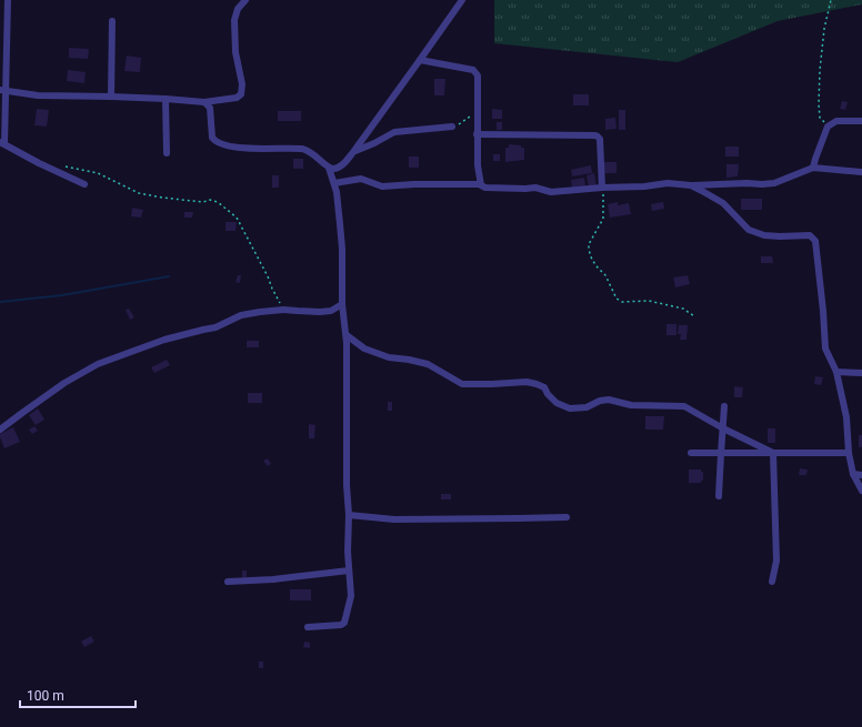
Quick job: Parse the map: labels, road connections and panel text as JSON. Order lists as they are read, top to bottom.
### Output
{
  "scale_bar": "100 m"
}
